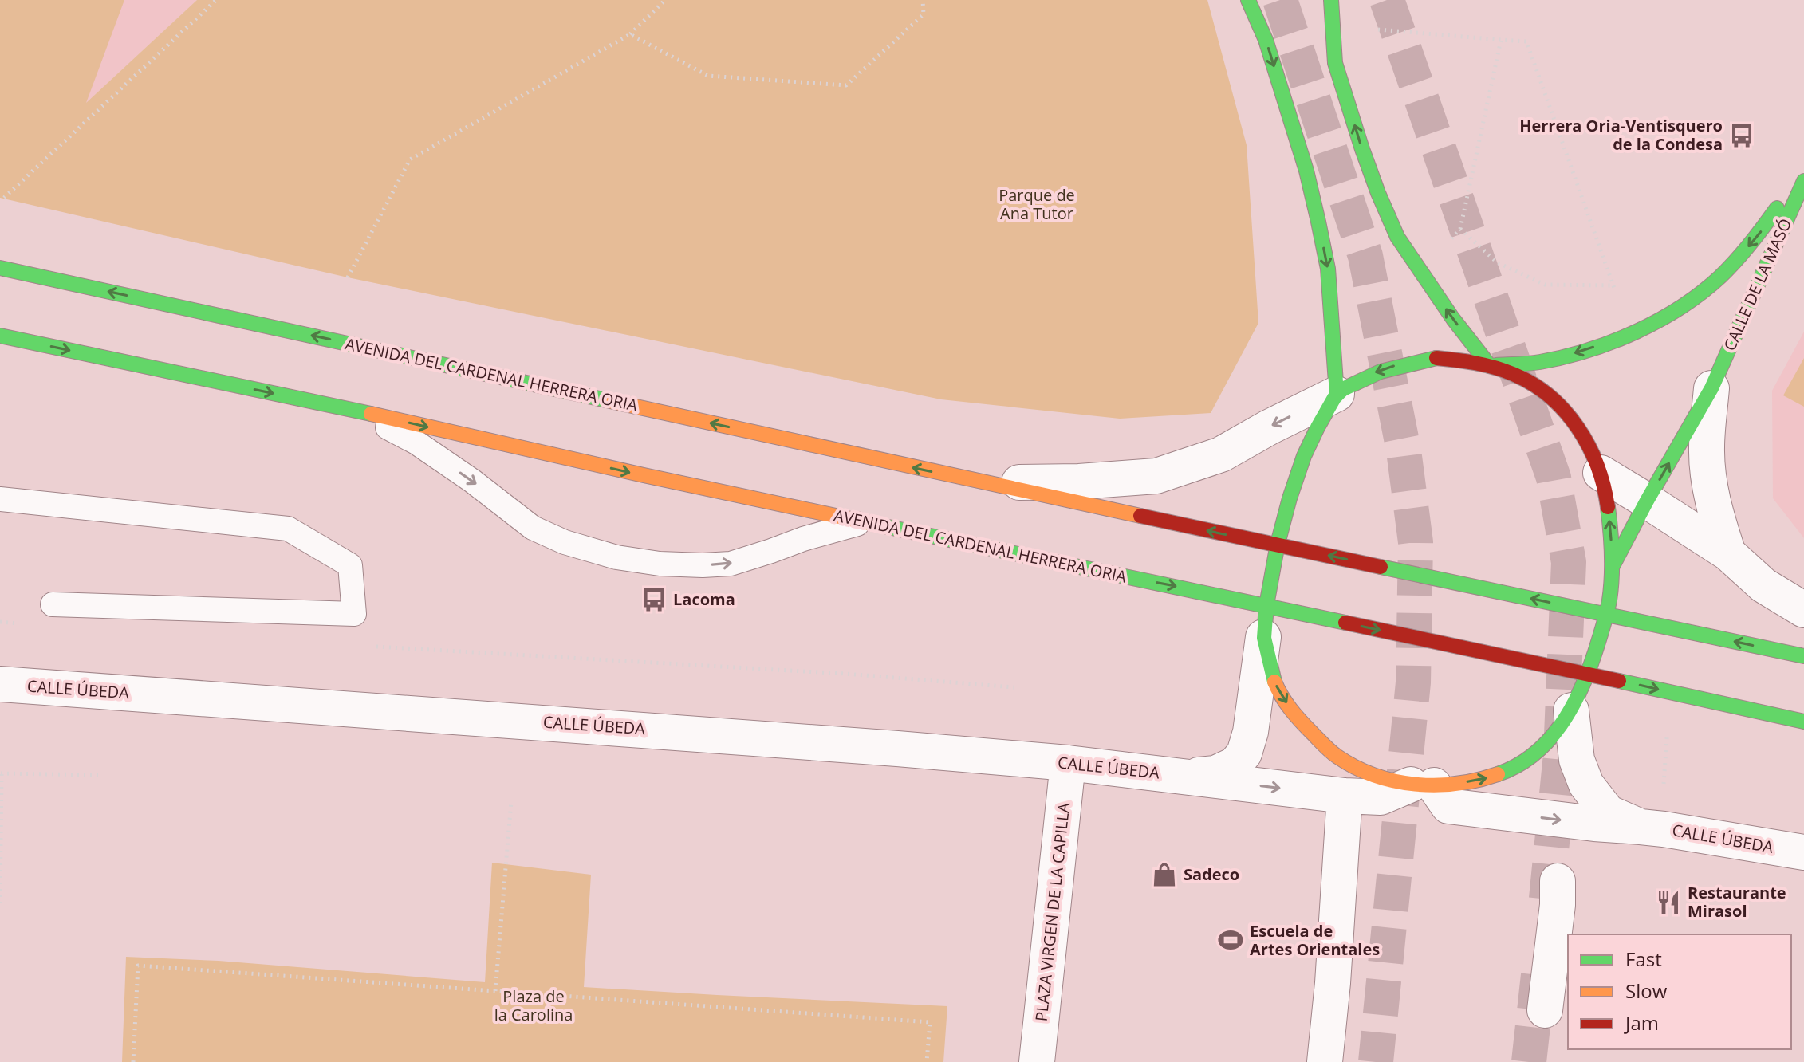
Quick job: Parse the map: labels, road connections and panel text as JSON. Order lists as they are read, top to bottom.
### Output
{
  "streets": {
    "main road": ["CALLE DE LA MASÓ", "AVENIDA DEL CARDENAL HERRERA ORIA"],
    "street": ["CALLE ÚBEDA", "PLAZA VIRGEN DE LA CAPILLA"]
  },
  "crossings": [
    ["CALLE DE LA MASÓ", "AVENIDA DEL CARDENAL HERRERA ORIA"],
    ["AVENIDA DEL CARDENAL HERRERA ORIA", "CALLE ÚBEDA"],
    ["CALLE ÚBEDA", "PLAZA VIRGEN DE LA CAPILLA"]
  ],
  "parks": ["Parque de Ana Tutor", "Plaza de la Carolina"],
  "places": {
    "bus stop": ["Herrera Oria-Ventisquero de la Condesa", "Lacoma"],
    "shop": ["Sadeco"],
    "restaurant": ["Restaurante Mirasol"],
    "sports": ["Escuela de Artes Orientales"]
  },
  "legend": ["Fast", "Slow", "Jam"]
}
